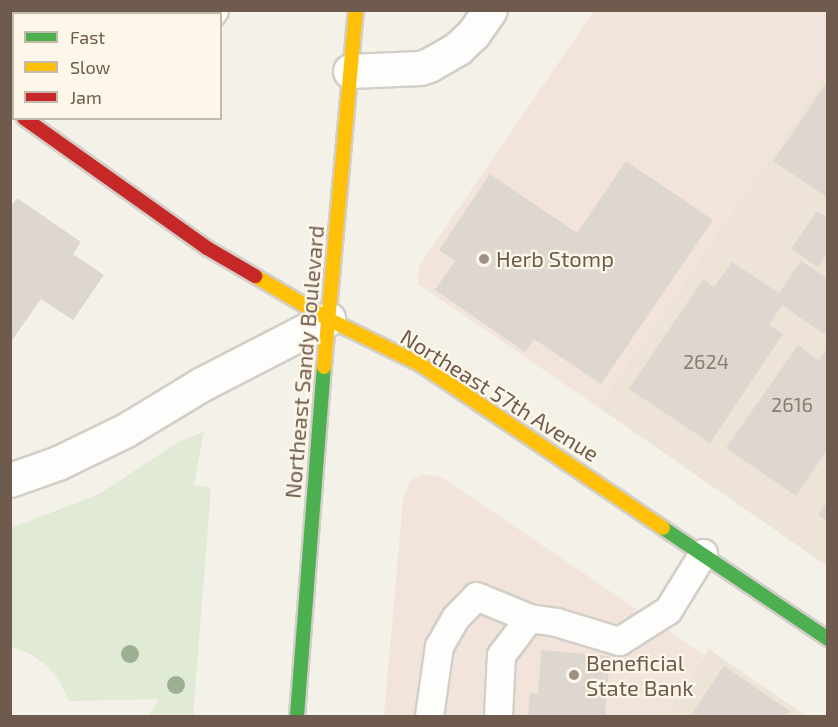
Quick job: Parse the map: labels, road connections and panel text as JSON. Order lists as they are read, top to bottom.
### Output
{
  "streets": {
    "main road": ["Northeast Sandy Boulevard", "Northeast 57th Avenue"]
  },
  "crossings": [
    ["Northeast Sandy Boulevard", "Northeast 57th Avenue"]
  ],
  "places": ["Herb Stomp", "Beneficial State Bank"],
  "house_numbers": ["2624", "2616"],
  "legend": ["Fast", "Slow", "Jam"]
}
